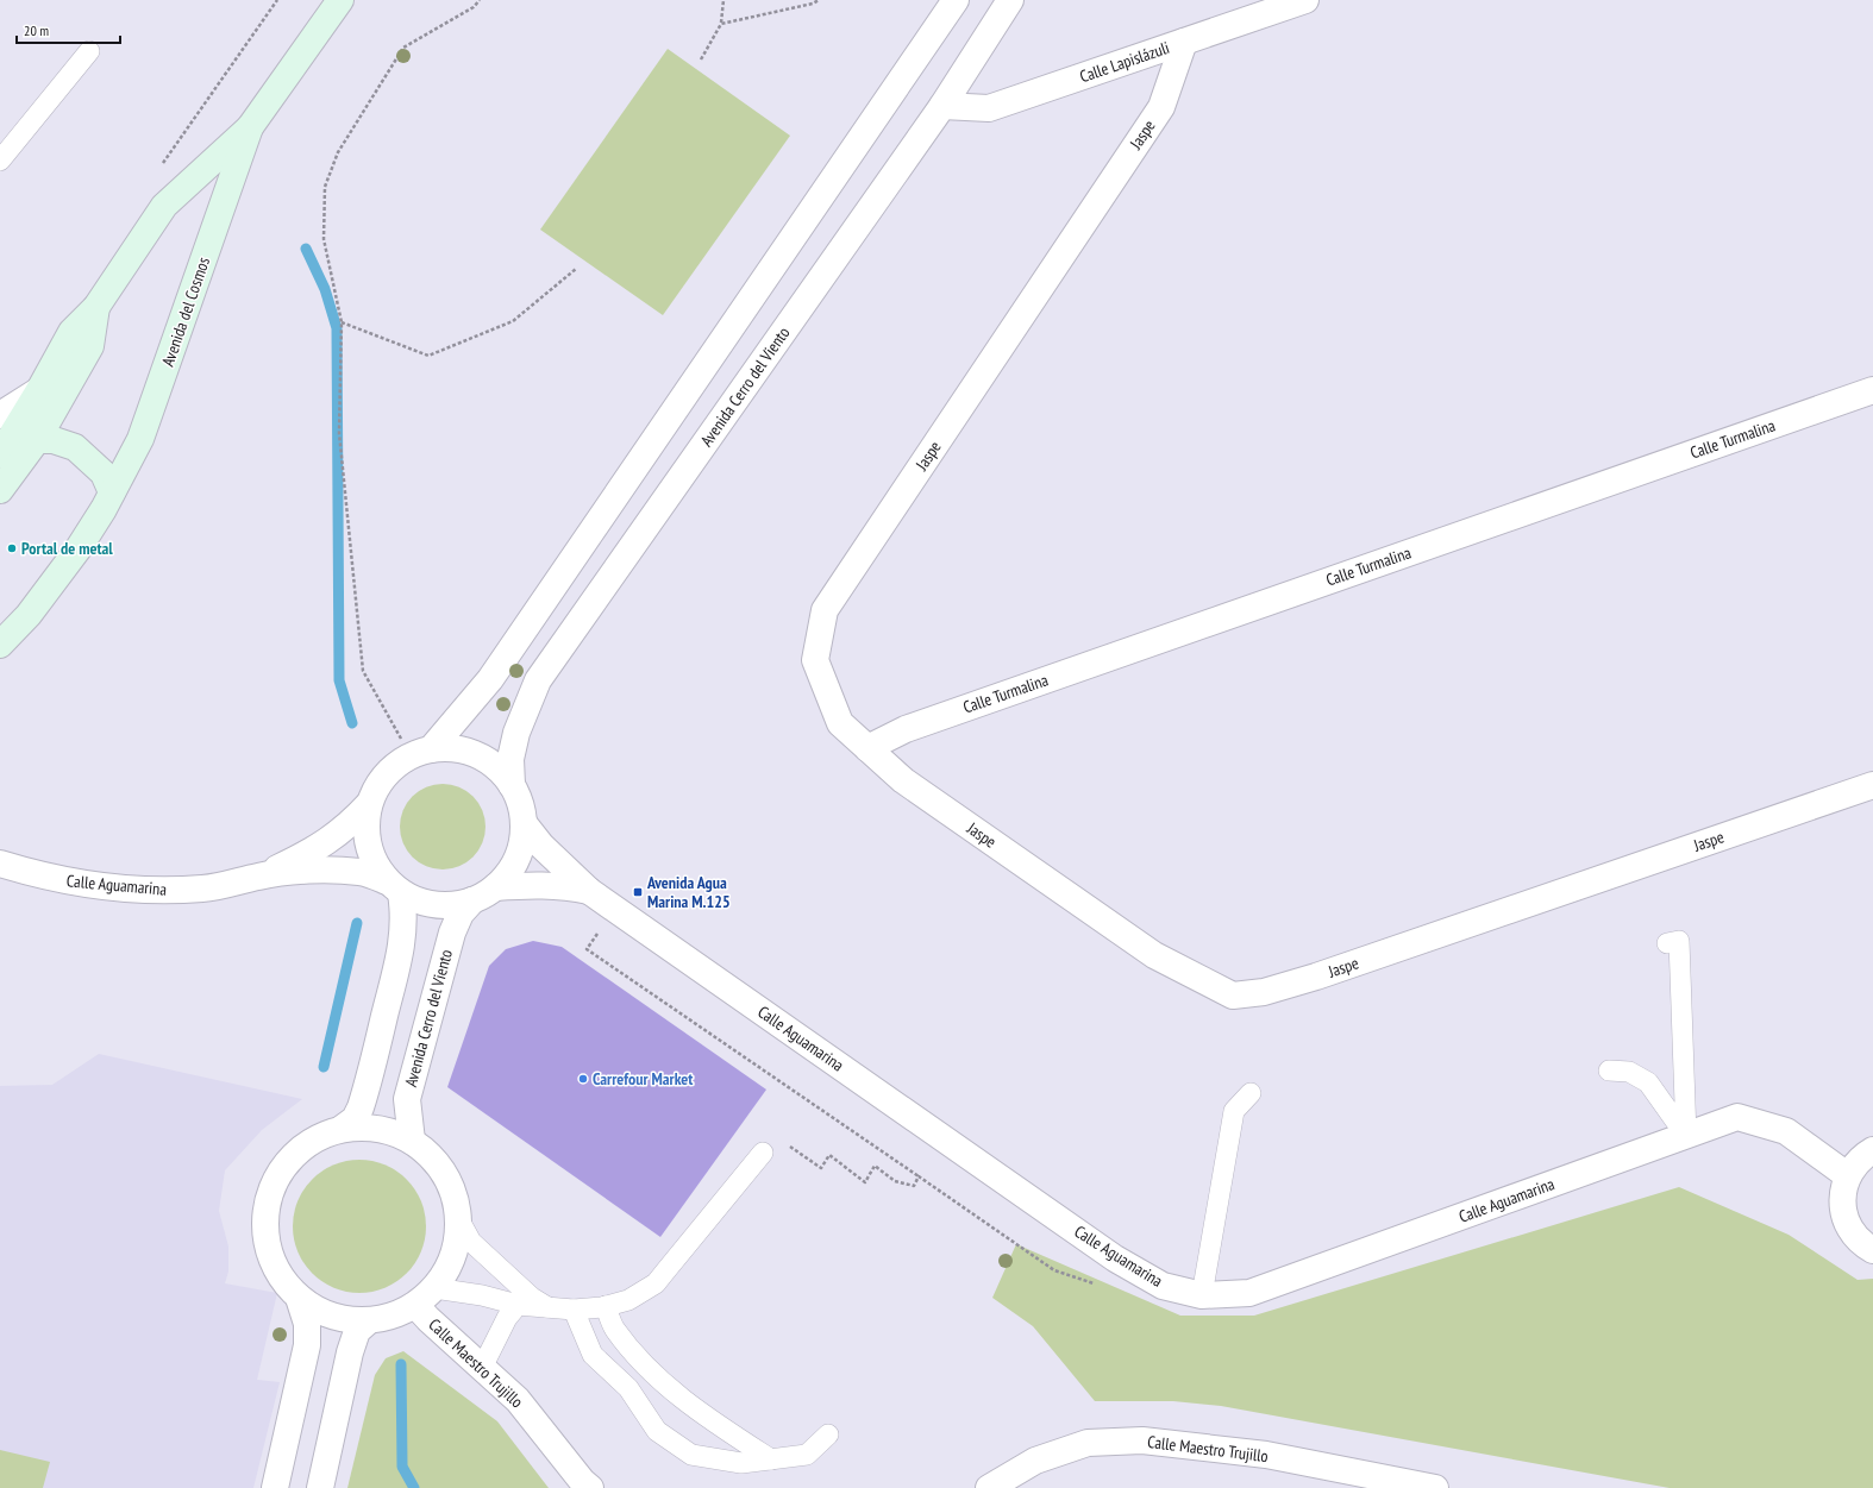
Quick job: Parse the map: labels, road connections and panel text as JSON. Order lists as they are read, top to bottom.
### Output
{
  "streets": {
    "street": [
      "Calle Lapislázuli",
      "Jaspe",
      "Avenida del Cosmos",
      "Avenida Cerro del Viento",
      "Calle Turmalina",
      "Calle Aguamarina",
      "Calle Maestro Trujillo"
    ]
  },
  "crossings": [
    ["Calle Lapislázuli", "Jaspe"],
    ["Calle Lapislázuli", "Avenida Cerro del Viento"],
    ["Jaspe", "Calle Turmalina"],
    ["Avenida Cerro del Viento", "Calle Aguamarina"]
  ],
  "places": {
    "other": ["Portal de metal", "Carrefour Market"],
    "transit": ["Avenida Agua Marina M.125"]
  },
  "scale_bar": "20 m"
}
